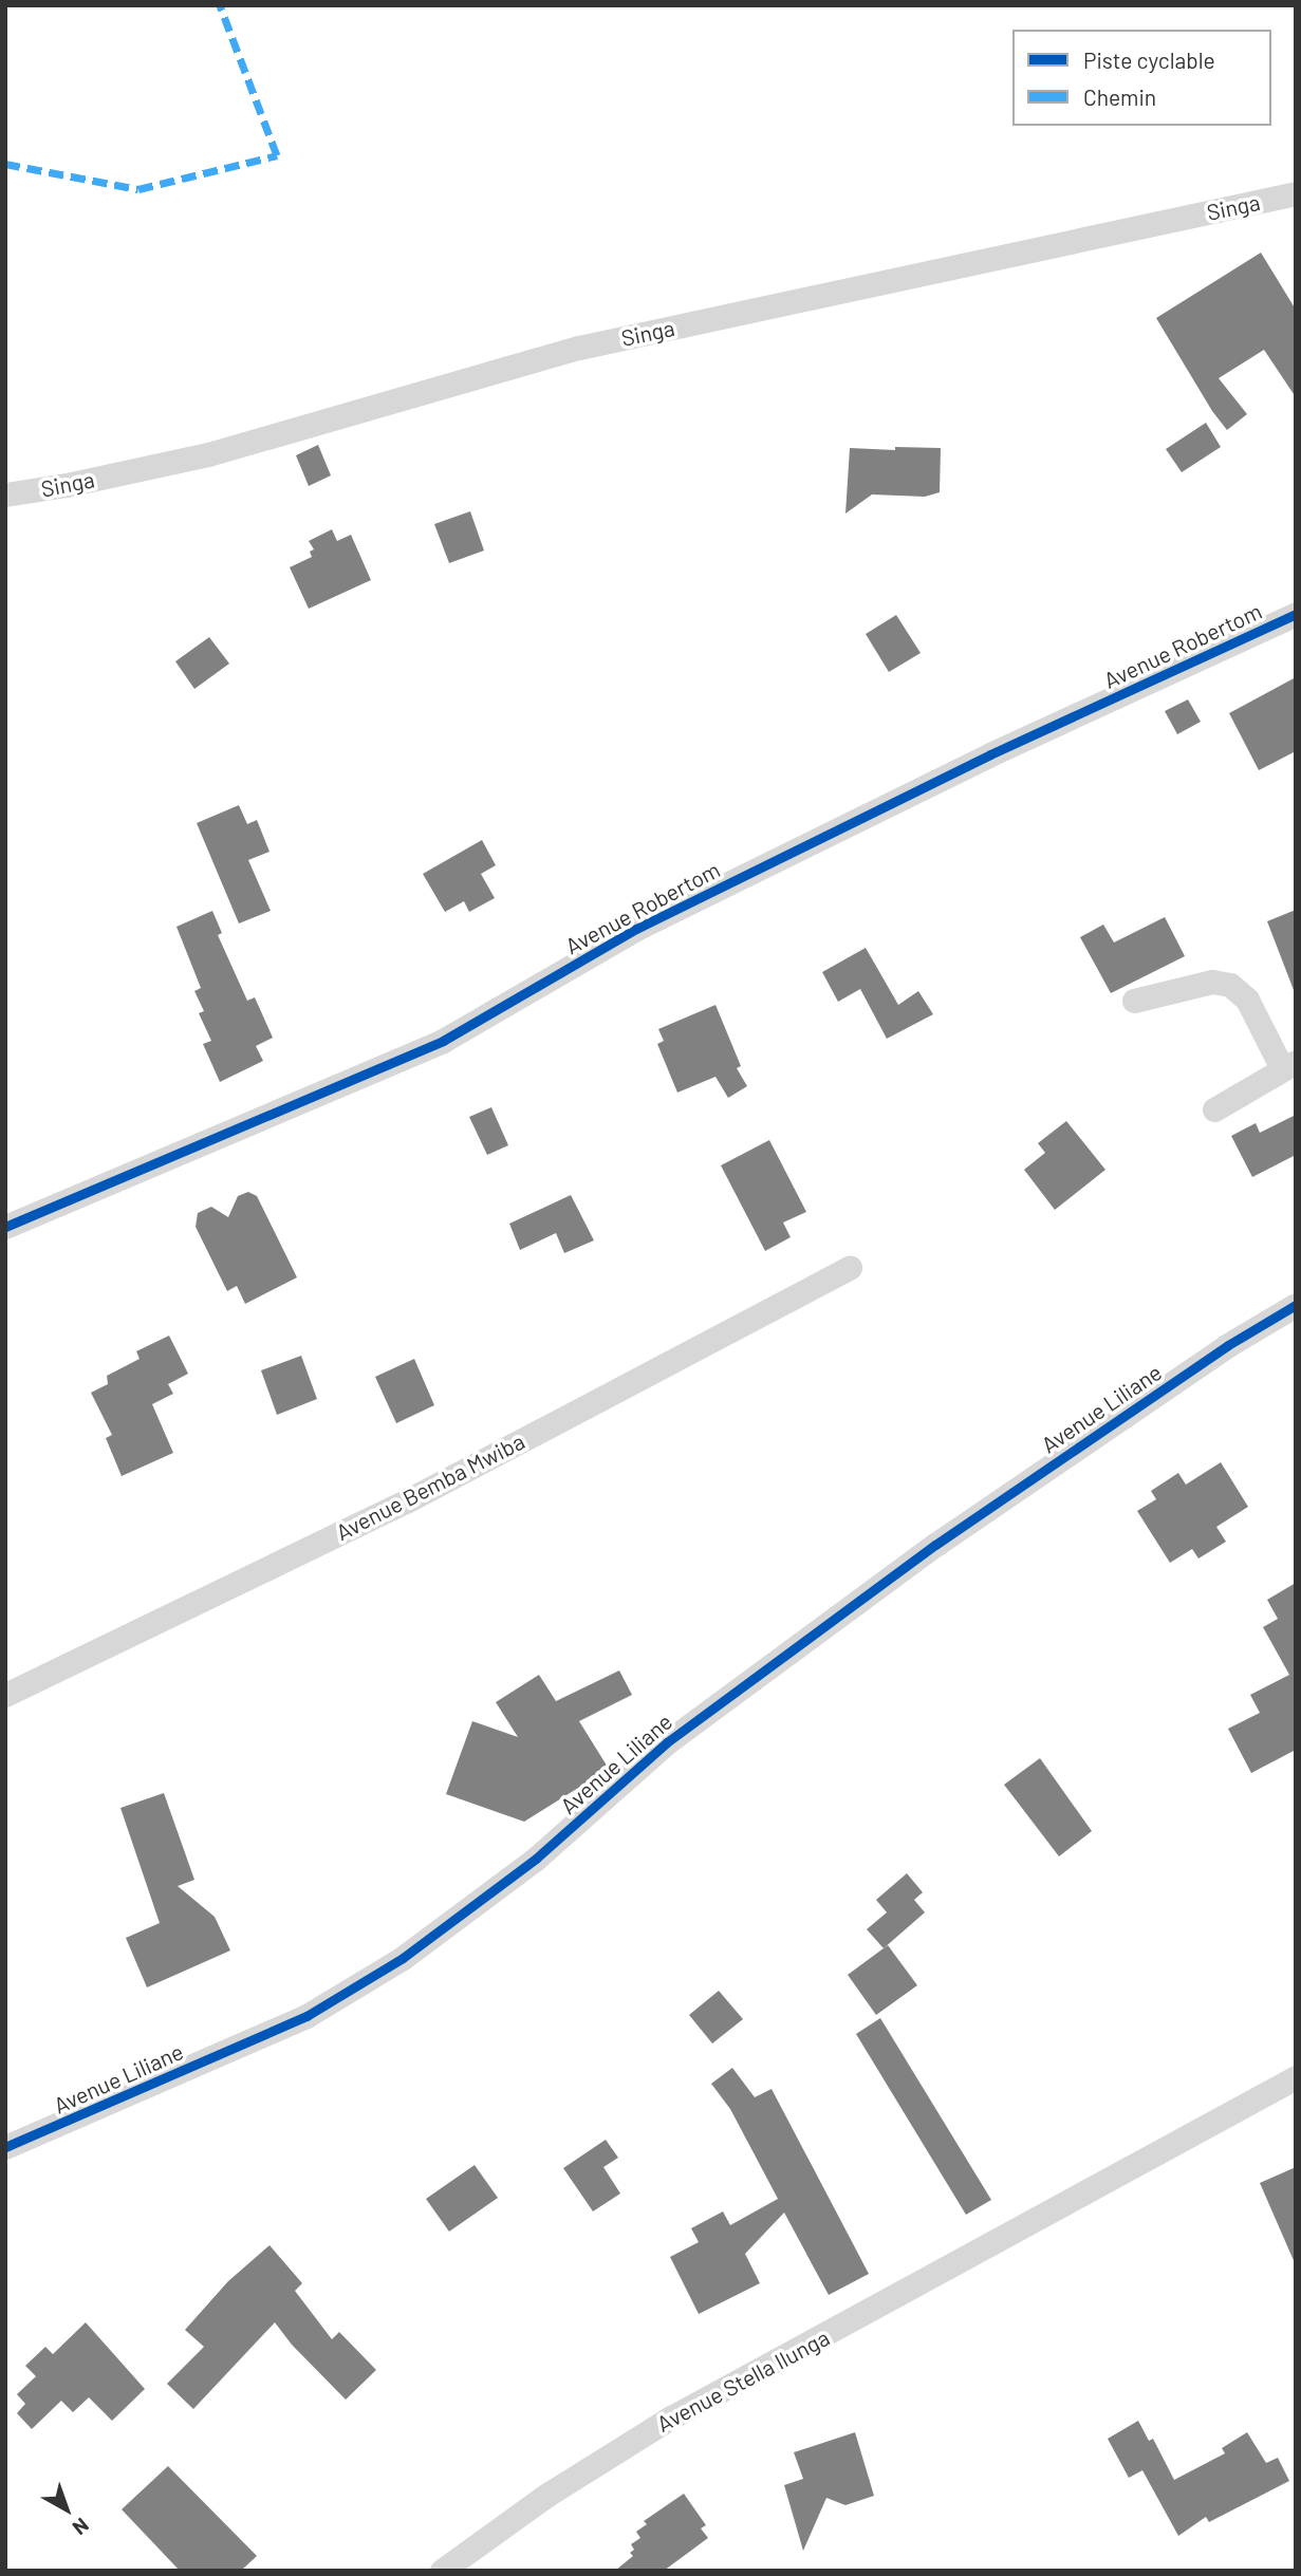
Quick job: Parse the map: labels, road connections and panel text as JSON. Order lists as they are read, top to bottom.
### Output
{
  "streets": {
    "street": [
      "Singa",
      "Avenue Robertom",
      "Avenue Liliane",
      "Avenue Bemba Mwiba",
      "Avenue Stella Ilunga"
    ]
  },
  "legend": ["Piste cyclable", "Chemin"],
  "north": "bottom right"
}
